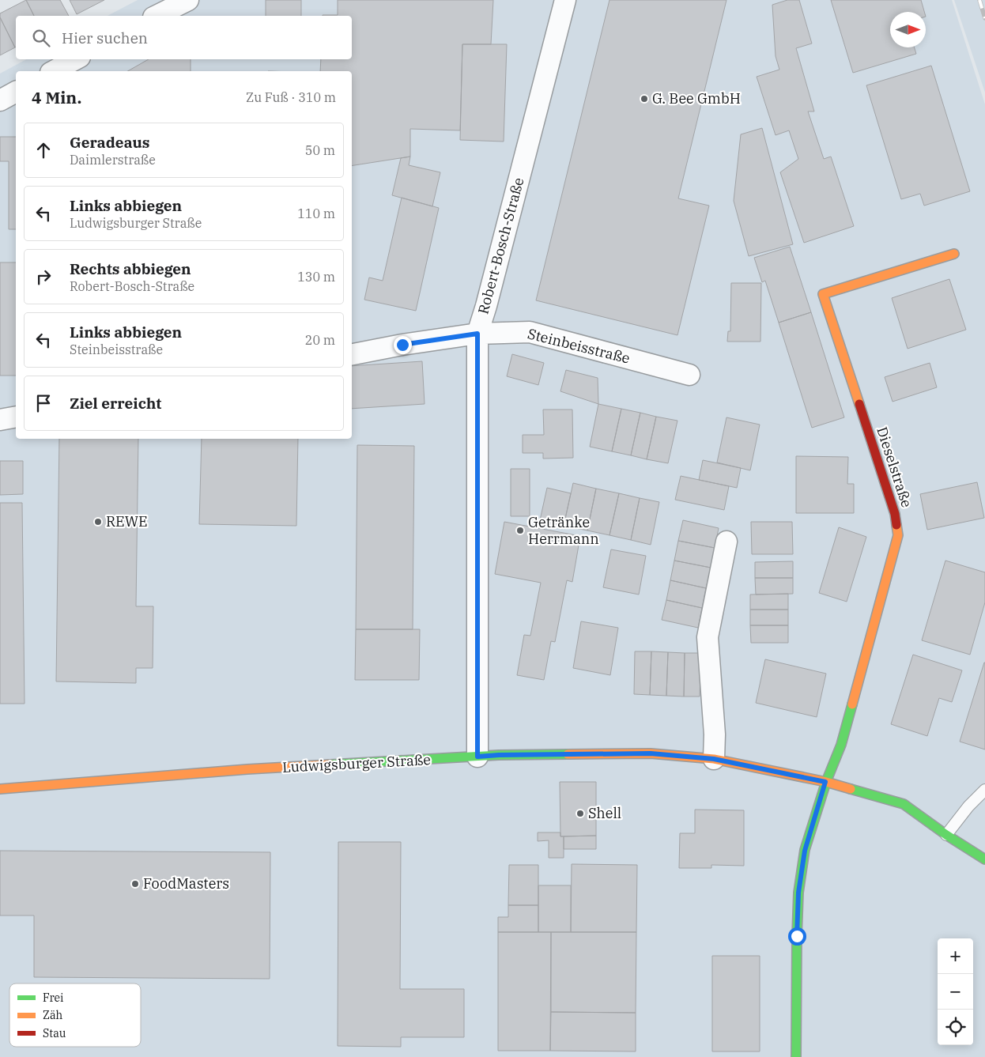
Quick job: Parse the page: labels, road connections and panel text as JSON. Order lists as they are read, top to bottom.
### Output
{
  "streets": {
    "main road": ["Dieselstraße", "Ludwigsburger Straße"],
    "street": ["Robert-Bosch-Straße", "Steinbeisstraße"]
  },
  "crossings": [
    ["Robert-Bosch-Straße", "Steinbeisstraße"],
    ["Robert-Bosch-Straße", "Ludwigsburger Straße"],
    ["Dieselstraße", "Ludwigsburger Straße"]
  ],
  "places": [
    "G. Bee GmbH",
    "REWE",
    "Getränke Herrmann",
    "Shell",
    "FoodMasters"
  ],
  "legend": ["Frei", "Zäh", "Stau"],
  "north": "right",
  "page": {
    "search": "Hier suchen",
    "heading": ["4 Min.", "Zu Fuß · 310 m"],
    "list": [
      ["Geradeaus", "Daimlerstraße", "50 m"],
      ["Links abbiegen", "Ludwigsburger Straße", "110 m"],
      ["Rechts abbiegen", "Robert-Bosch-Straße", "130 m"],
      ["Links abbiegen", "Steinbeisstraße", "20 m"],
      "Ziel erreicht"
    ],
    "map_buttons": ["+", "−"]
  }
}
